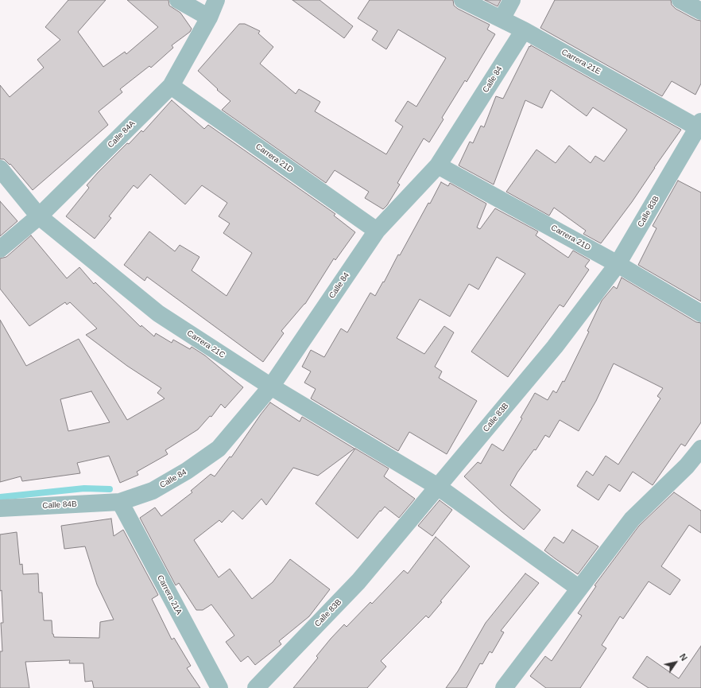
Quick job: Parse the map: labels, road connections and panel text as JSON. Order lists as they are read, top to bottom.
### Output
{
  "streets": {
    "street": [
      "Carrera 21E",
      "Calle 84",
      "Calle 84A",
      "Carrera 21D",
      "Calle 83B",
      "Carrera 21C",
      "Calle 84B",
      "Carrera 21A"
    ]
  },
  "crossings": [
    ["Carrera 21E", "Calle 84"],
    ["Carrera 21E", "Calle 83B"],
    ["Calle 84", "Carrera 21D"],
    ["Calle 84", "Carrera 21C"],
    ["Calle 84", "Calle 84B"],
    ["Calle 84", "Carrera 21A"],
    ["Calle 84A", "Carrera 21D"],
    ["Calle 84A", "Carrera 21C"],
    ["Carrera 21D", "Calle 83B"],
    ["Calle 83B", "Carrera 21C"],
    ["Calle 84B", "Carrera 21A"]
  ],
  "north": "top right"
}
